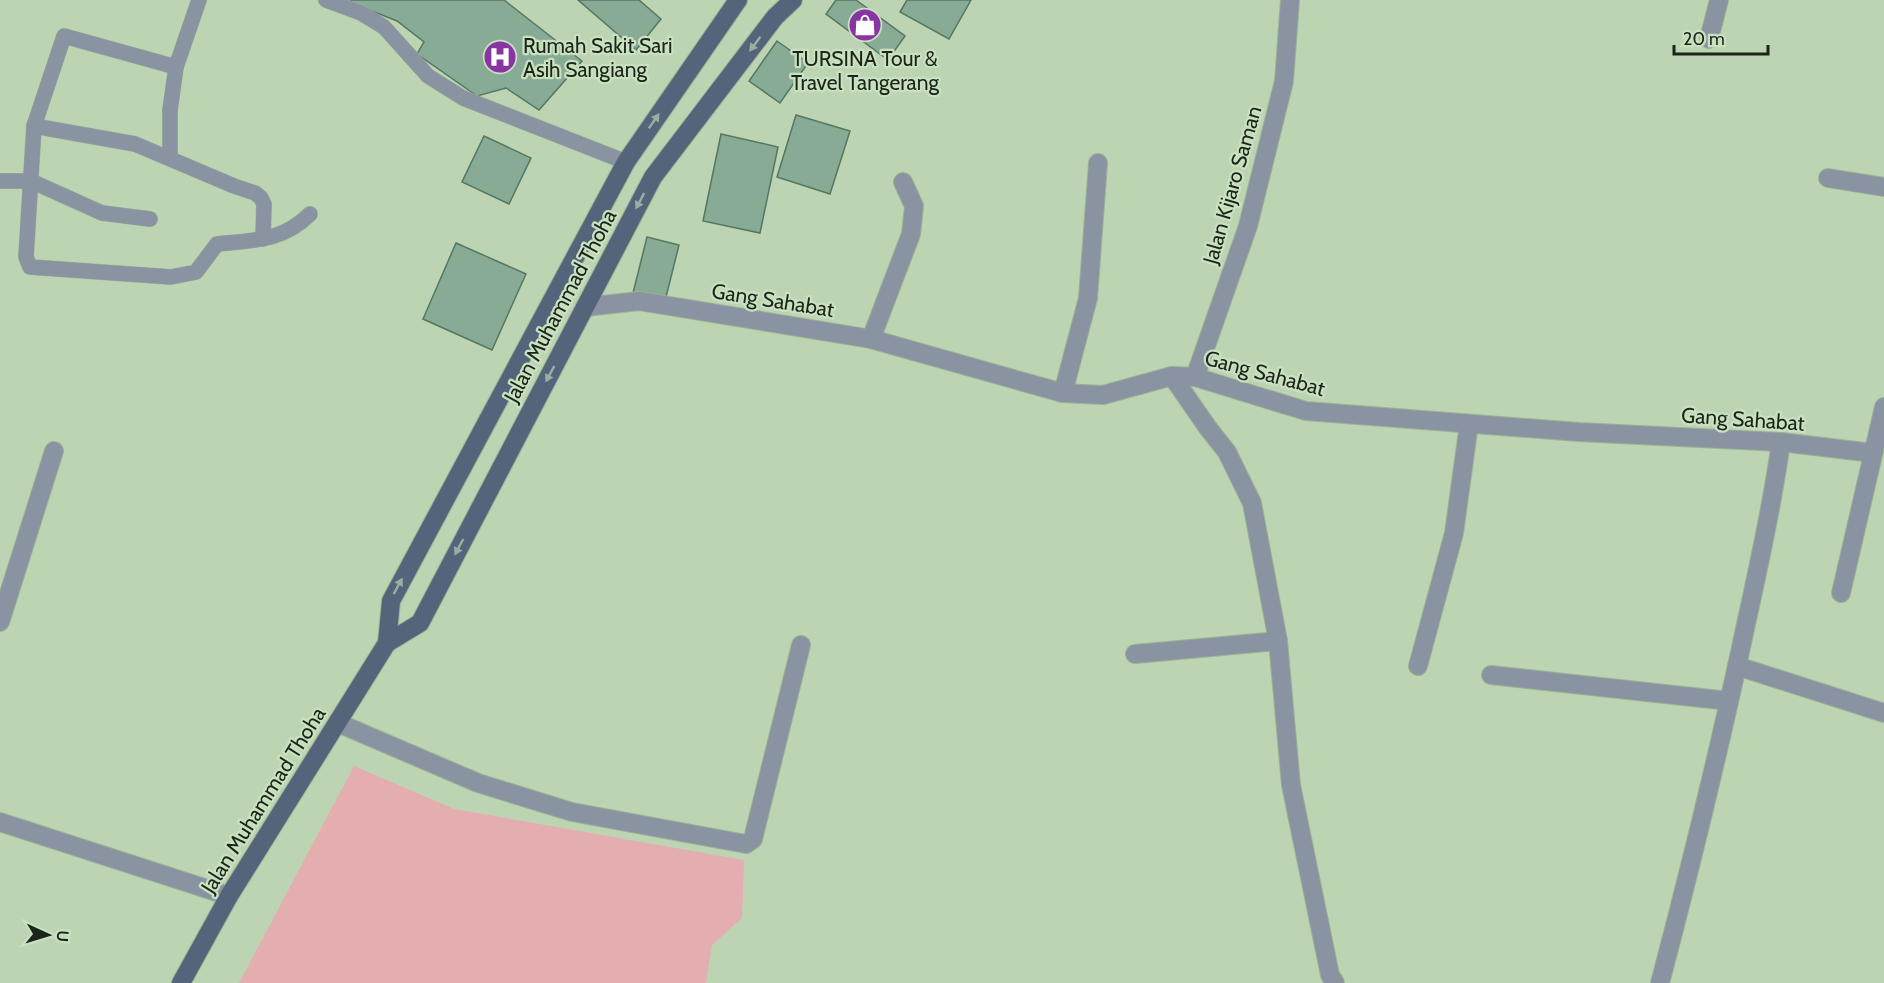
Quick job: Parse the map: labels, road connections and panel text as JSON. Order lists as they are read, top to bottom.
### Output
{
  "streets": {
    "main road": ["Jalan Muhammad Thoha"],
    "street": ["Jalan Kijaro Saman", "Gang Sahabat"]
  },
  "crossings": [
    ["Jalan Kijaro Saman", "Gang Sahabat"],
    ["Gang Sahabat", "Jalan Muhammad Thoha"]
  ],
  "places": {
    "shop": ["TURSINA Tour & Travel Tangerang"],
    "hospital": ["Rumah Sakit Sari Asih Sangiang"]
  },
  "scale_bar": "20 m",
  "north": "right"
}
